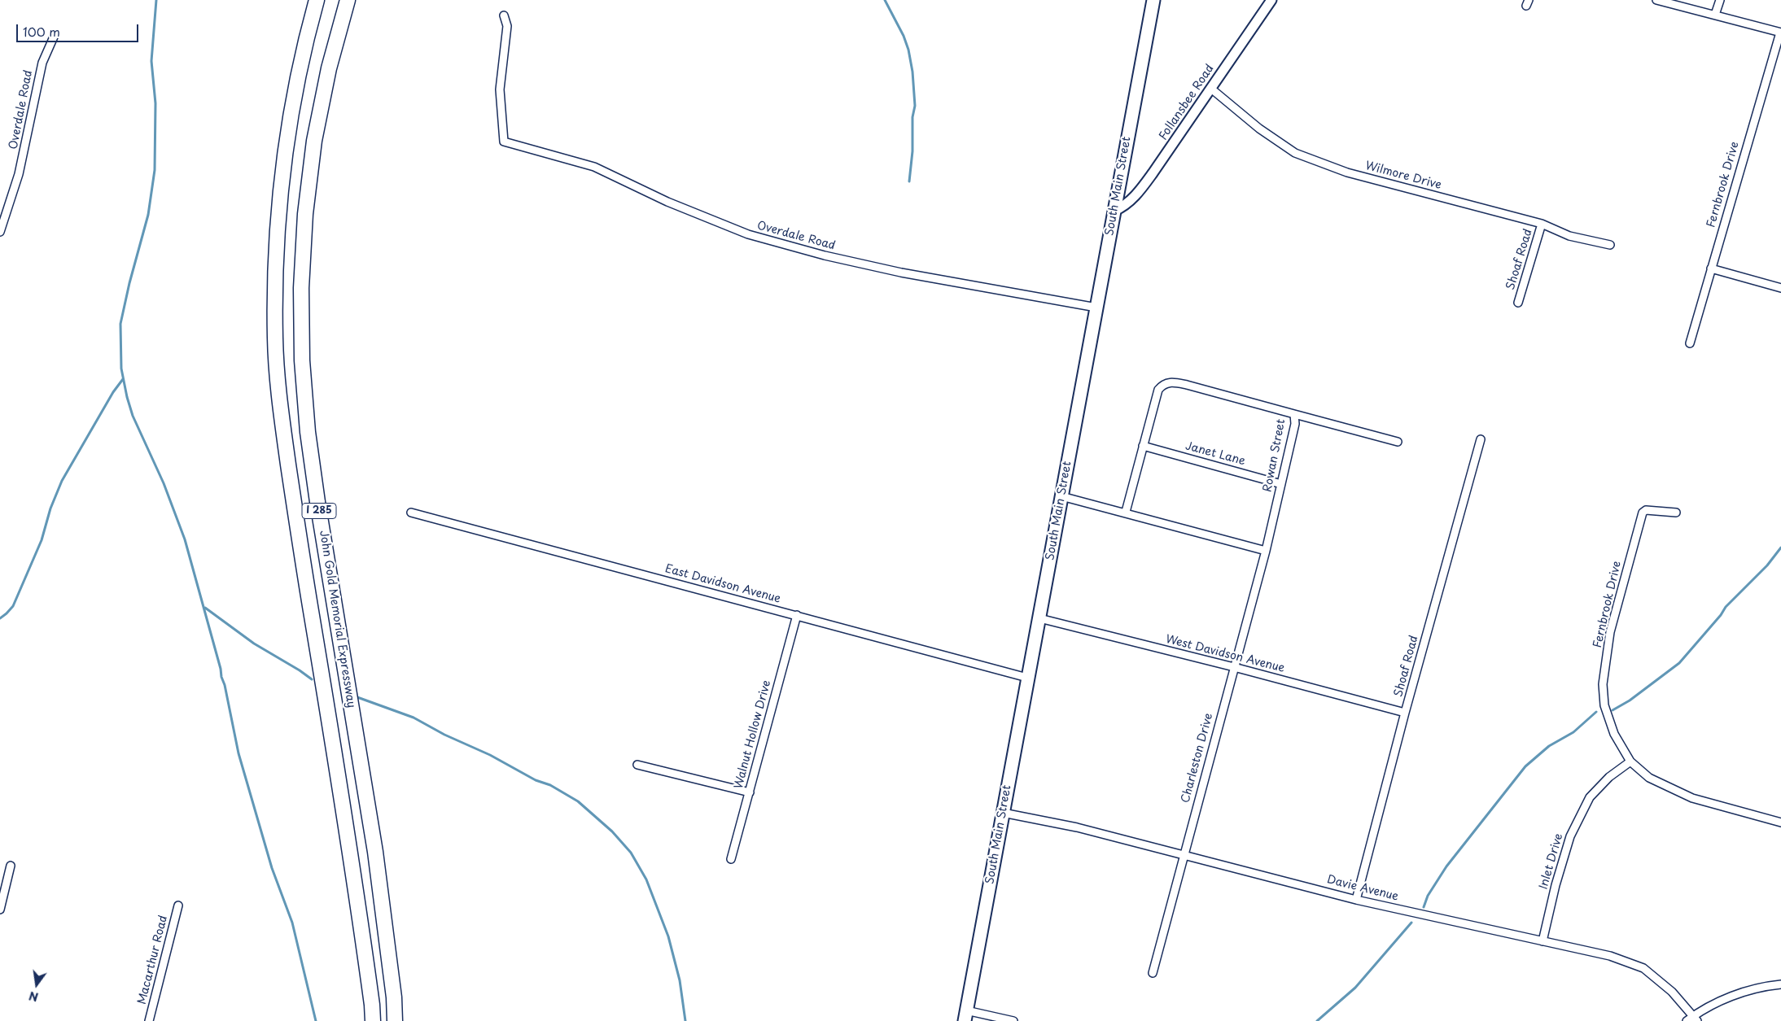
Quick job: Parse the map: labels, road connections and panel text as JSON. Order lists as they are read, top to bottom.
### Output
{
  "streets": {
    "highway": ["I 285", "John Gold Memorial Expressway"],
    "main road": ["South Main Street"],
    "street": [
      "Follansbee Road",
      "Overdale Road",
      "Wilmore Drive",
      "Fernbrook Drive",
      "Shoaf Road",
      "Janet Lane",
      "Rowan Street",
      "East Davidson Avenue",
      "West Davidson Avenue",
      "Walnut Hollow Drive",
      "Charleston Drive",
      "Inlet Drive",
      "Davie Avenue",
      "Macarthur Road"
    ]
  },
  "crossings": [
    ["Follansbee Road", "Wilmore Drive"],
    ["Follansbee Road", "South Main Street"],
    ["Overdale Road", "South Main Street"],
    ["Wilmore Drive", "Shoaf Road"],
    ["Fernbrook Drive", "Inlet Drive"],
    ["South Main Street", "East Davidson Avenue"],
    ["South Main Street", "West Davidson Avenue"],
    ["South Main Street", "Davie Avenue"],
    ["Shoaf Road", "West Davidson Avenue"],
    ["Shoaf Road", "Davie Avenue"],
    ["Janet Lane", "Rowan Street"],
    ["Rowan Street", "Charleston Drive"],
    ["East Davidson Avenue", "Walnut Hollow Drive"],
    ["West Davidson Avenue", "Charleston Drive"],
    ["Charleston Drive", "Davie Avenue"],
    ["Inlet Drive", "Davie Avenue"]
  ],
  "scale_bar": "100 m",
  "north": "bottom"
}
